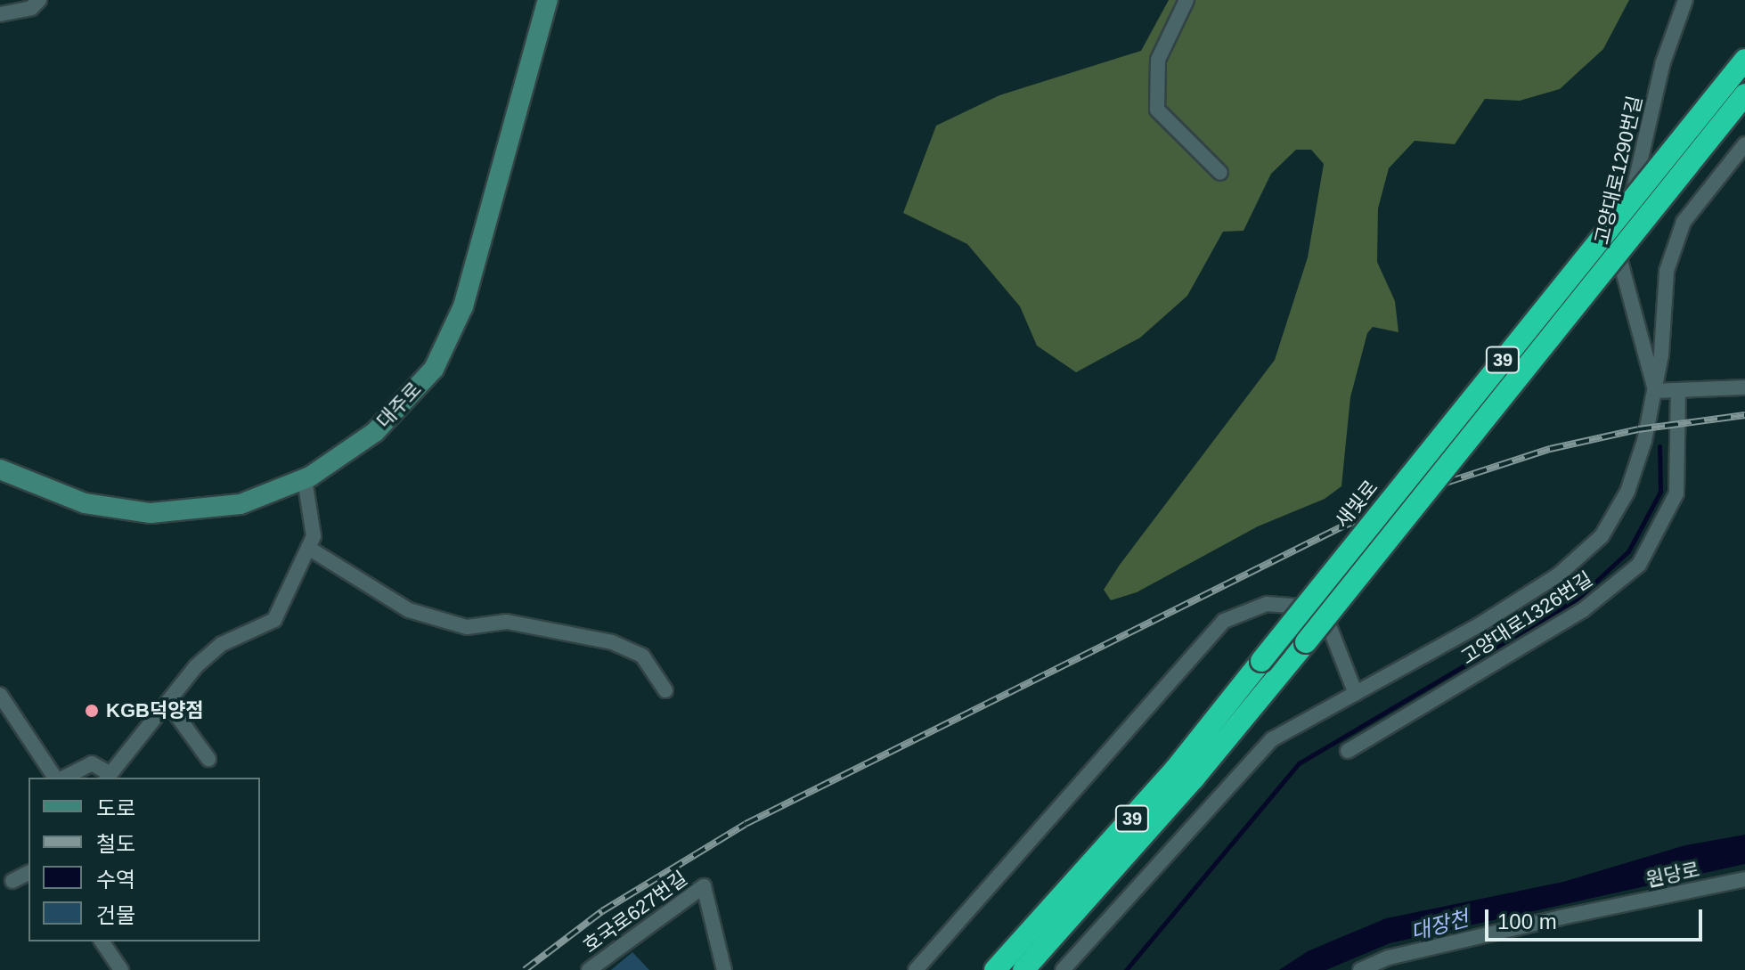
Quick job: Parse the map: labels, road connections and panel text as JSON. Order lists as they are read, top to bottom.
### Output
{
  "streets": {
    "highway": ["39", "새빛로"],
    "street": [
      "고양대로1290번길",
      "대주로",
      "고양대로1326번길",
      "원당로",
      "호국로627번길"
    ]
  },
  "crossings": [
    ["고양대로1290번길", "고양대로1326번길"]
  ],
  "water": ["대장천"],
  "places": ["KGB덕양점"],
  "legend": [
    "도로",
    "철도",
    "수역",
    "건물"
  ],
  "scale_bar": "100 m"
}
